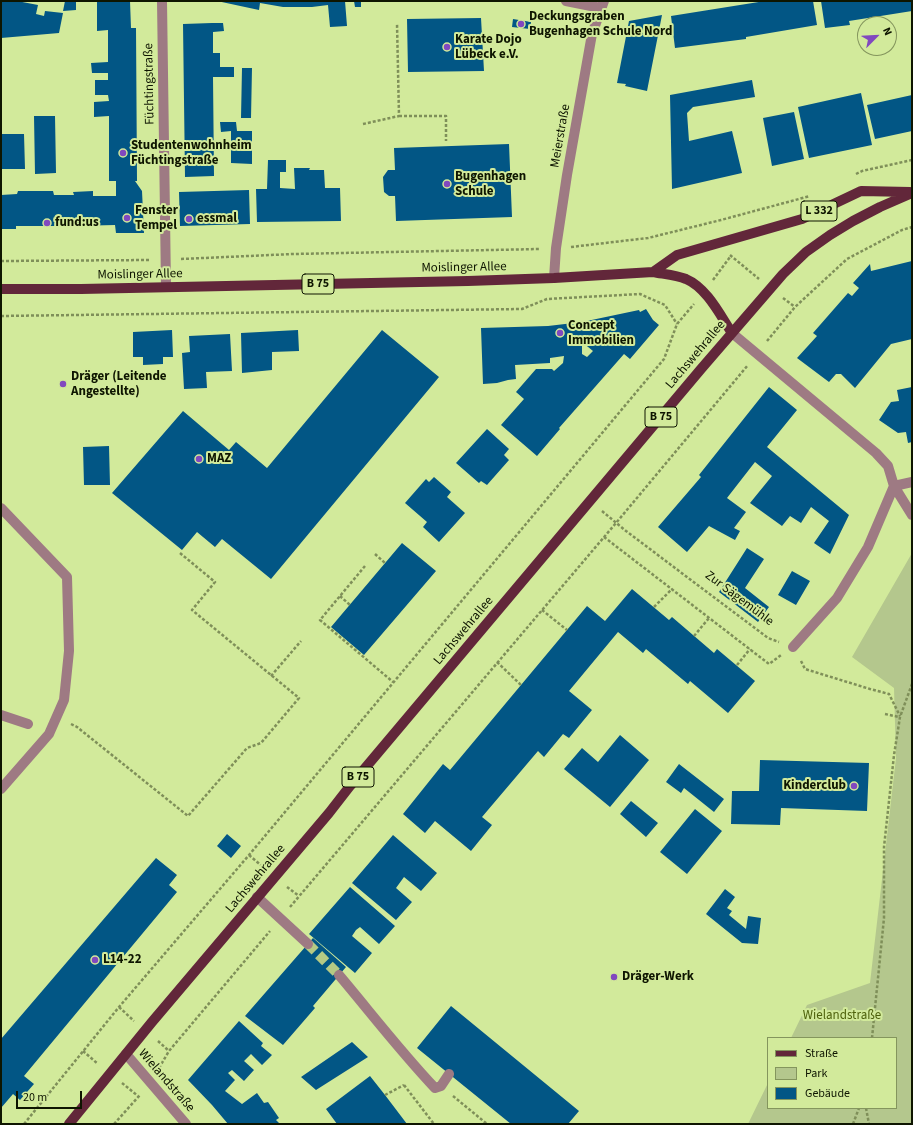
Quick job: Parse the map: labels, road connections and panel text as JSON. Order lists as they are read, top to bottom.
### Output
{
  "streets": {
    "main road": [
      "L 332",
      "Moislinger Allee",
      "B 75",
      "Lachswehrallee"
    ],
    "street": ["Füchtingstraße", "Meierstraße", "Wielandstraße"],
    "path": ["Zur Sägemühle"]
  },
  "crossings": [
    ["Füchtingstraße", "Moislinger Allee"],
    ["Meierstraße", "Moislinger Allee"],
    ["L 332", "Moislinger Allee"],
    ["L 332", "B 75"],
    ["L 332", "Lachswehrallee"],
    ["Moislinger Allee", "B 75"],
    ["B 75", "Lachswehrallee"],
    ["Lachswehrallee", "Zur Sägemühle"],
    ["Lachswehrallee", "Wielandstraße"]
  ],
  "parks": ["Wielandstraße"],
  "places": [
    "Deckungsgraben Bugenhagen Schule Nord",
    "Karate Dojo Lübeck e.V.",
    "Studentenwohnheim Füchtingstraße",
    "Bugenhagen Schule",
    "Fenster Tempel",
    "essmal",
    "fund:us",
    "Concept Immobilien",
    "Dräger (Leitende Angestellte)",
    "MAZ",
    "Kinderclub",
    "L14-22",
    "Dräger-Werk"
  ],
  "legend": ["Straße", "Park", "Gebäude"],
  "scale_bar": "20 m",
  "north": "top right"
}
